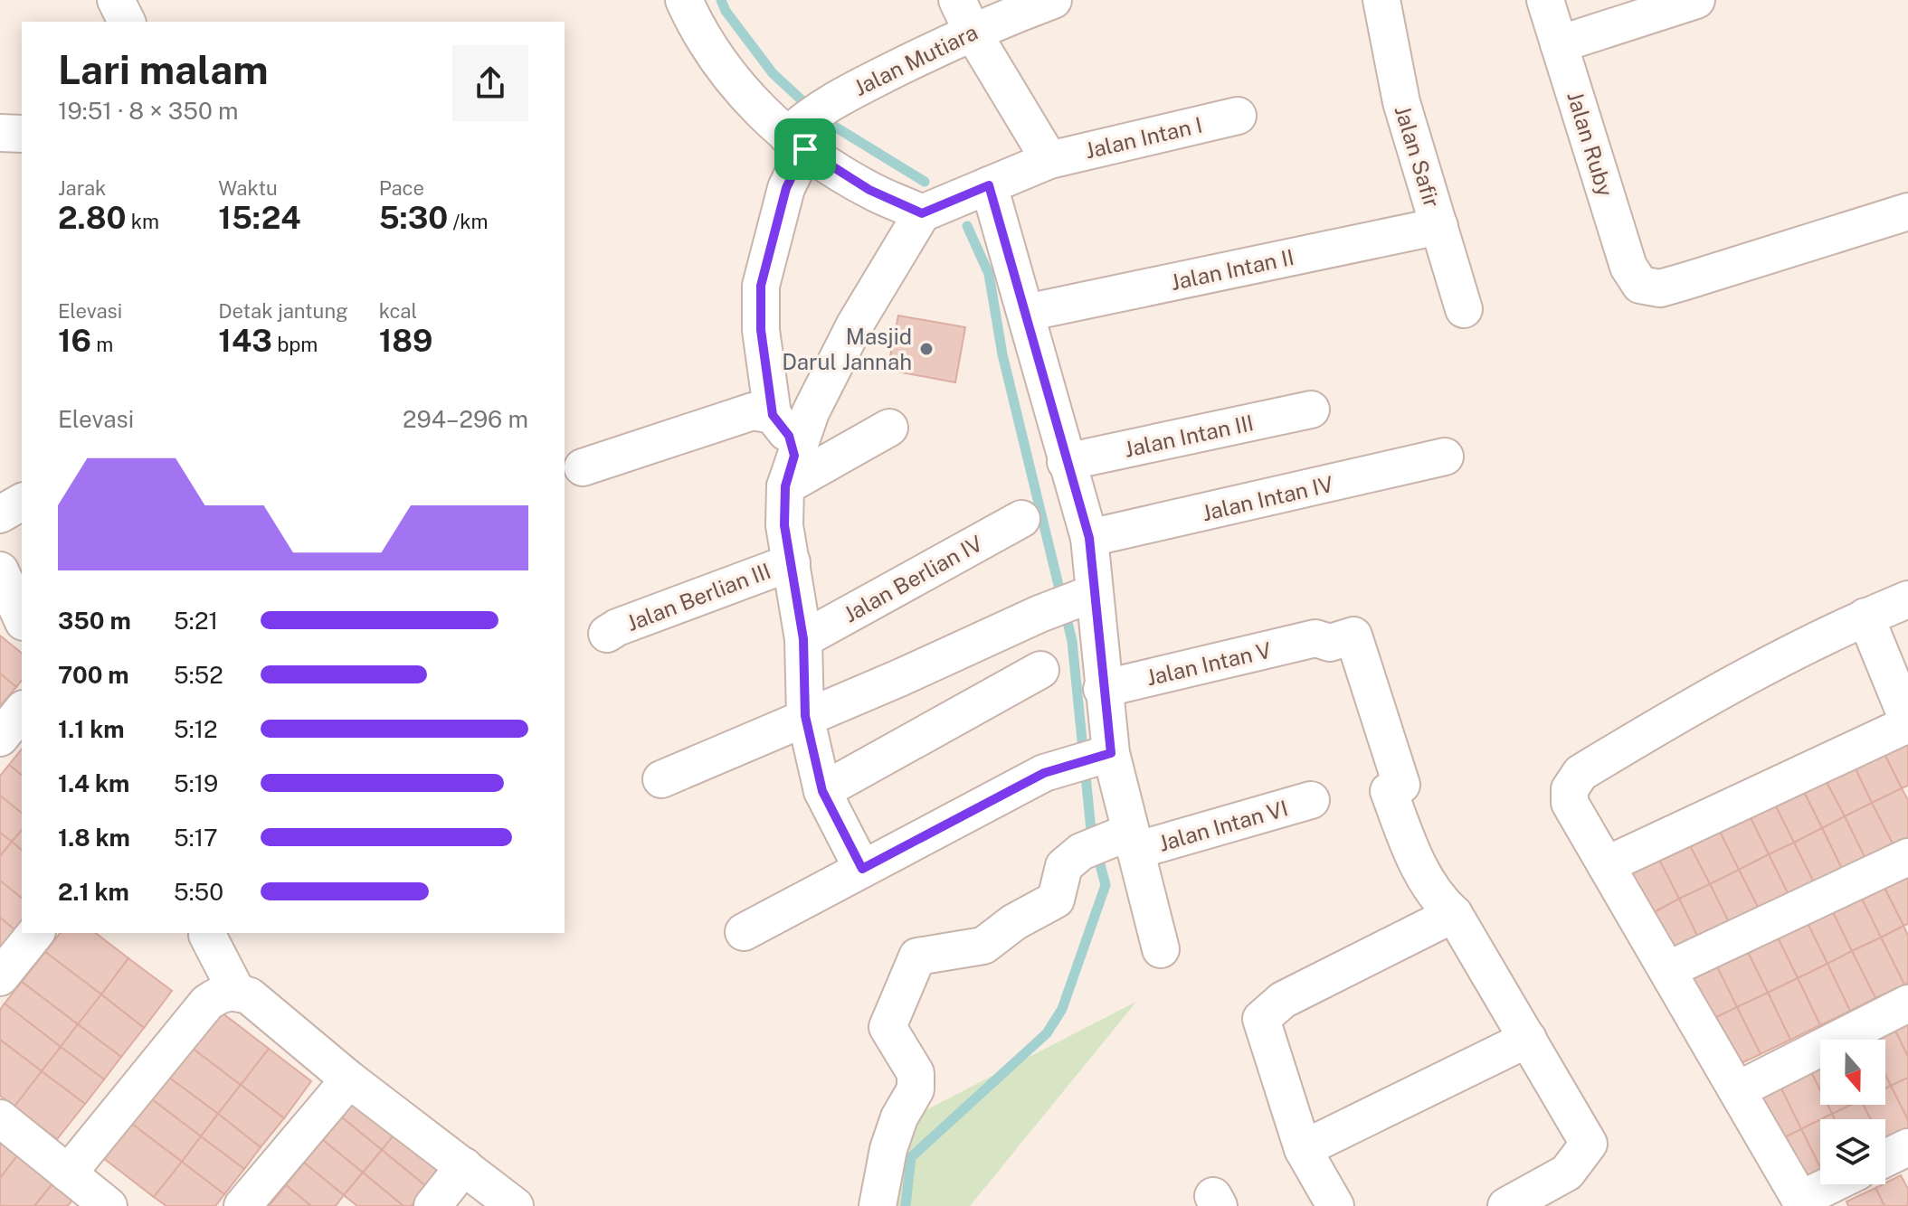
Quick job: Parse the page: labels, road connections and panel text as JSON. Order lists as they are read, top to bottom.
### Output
{
  "streets": {
    "street": [
      "Jalan Mutiara",
      "Jalan Intan I",
      "Jalan Ruby",
      "Jalan Safir",
      "Jalan Intan II",
      "Jalan Intan III",
      "Jalan Intan IV",
      "Jalan Berlian IV",
      "Jalan Berlian III",
      "Jalan Intan V",
      "Jalan Intan VI"
    ]
  },
  "crossings": [
    ["Jalan Safir", "Jalan Intan II"]
  ],
  "places": ["Masjid Darul Jannah"],
  "north": "bottom",
  "page": {
    "heading": ["Lari malam", "19:51 · 8 × 350 m"],
    "stats": [
      ["Jarak", "2.80 km"],
      ["Waktu", "15:24"],
      ["Pace", "5:30 /km"],
      ["Elevasi", "16 m"],
      ["Detak jantung", "143 bpm"],
      ["kcal", "189"]
    ],
    "chart": ["Elevasi", "294–296 m"],
    "list": [
      {
        "name": "350 m",
        "note": "5:21"
      },
      {
        "name": "700 m",
        "note": "5:52"
      },
      {
        "name": "1.1 km",
        "note": "5:12"
      },
      {
        "name": "1.4 km",
        "note": "5:19"
      },
      {
        "name": "1.8 km",
        "note": "5:17"
      },
      {
        "name": "2.1 km",
        "note": "5:50"
      }
    ]
  }
}
